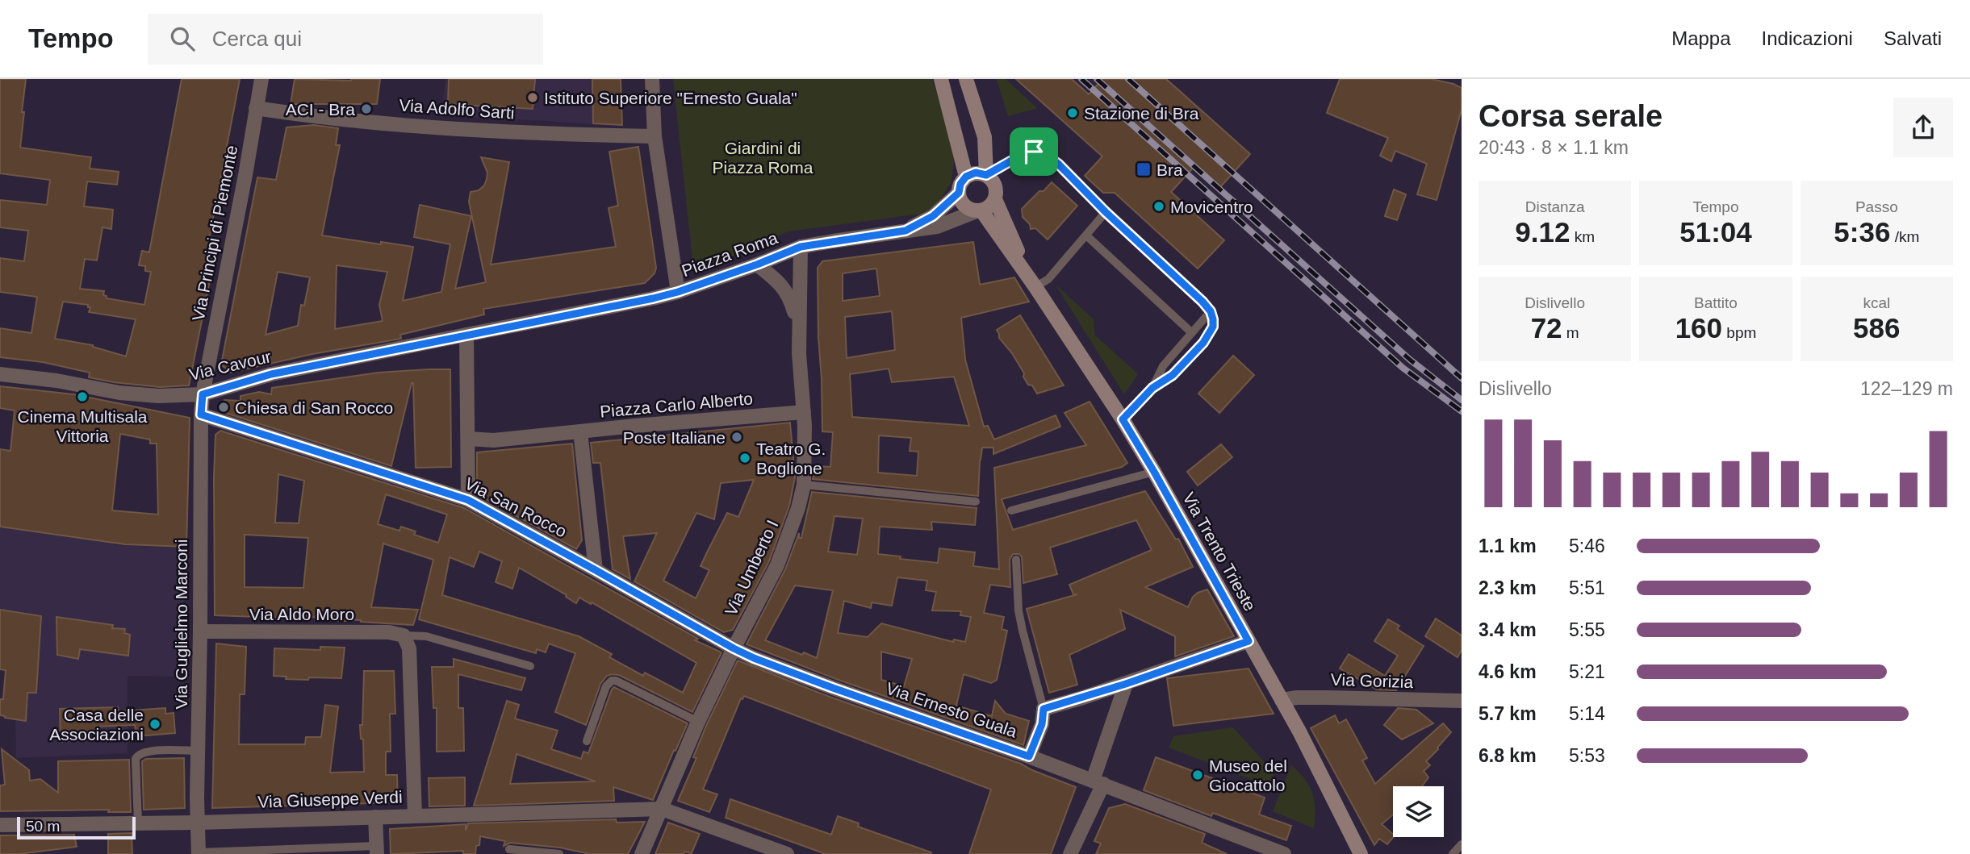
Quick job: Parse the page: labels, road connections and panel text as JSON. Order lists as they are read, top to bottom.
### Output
{
  "streets": {
    "main road": ["Via Trento Trieste"],
    "street": [
      "Via Adolfo Sarti",
      "Via Principi di Piemonte",
      "Piazza Roma",
      "Via Cavour",
      "Piazza Carlo Alberto",
      "Via San Rocco",
      "Via Umberto I",
      "Via Aldo Moro",
      "Via Guglielmo Marconi",
      "Via Gorizia",
      "Via Ernesto Guala",
      "Via Giuseppe Verdi"
    ]
  },
  "crossings": [
    ["Via Adolfo Sarti", "Via Principi di Piemonte"],
    ["Via Adolfo Sarti", "Piazza Roma"],
    ["Via Principi di Piemonte", "Via Cavour"],
    ["Via Principi di Piemonte", "Via Guglielmo Marconi"],
    ["Via Cavour", "Via Guglielmo Marconi"],
    ["Piazza Carlo Alberto", "Via Umberto I"],
    ["Via San Rocco", "Via Umberto I"],
    ["Via San Rocco", "Via Guglielmo Marconi"],
    ["Via San Rocco", "Via Ernesto Guala"],
    ["Via Trento Trieste", "Via Gorizia"],
    ["Via Umberto I", "Via Ernesto Guala"],
    ["Via Umberto I", "Via Giuseppe Verdi"],
    ["Via Aldo Moro", "Via Guglielmo Marconi"],
    ["Via Guglielmo Marconi", "Via Giuseppe Verdi"]
  ],
  "parks": ["Giardini di Piazza Roma"],
  "places": {
    "other": [
      "Istituto Superiore \"Ernesto Guala\"",
      "ACI - Bra",
      "Stazione di Bra",
      "Movicentro",
      "Cinema Multisala Vittoria",
      "Chiesa di San Rocco",
      "Poste Italiane",
      "Teatro G. Boglione",
      "Casa delle Associazioni",
      "Museo del Giocattolo"
    ],
    "transit": ["Bra"]
  },
  "scale_bar": "50 m",
  "page": {
    "header": "Tempo",
    "search": "Cerca qui",
    "nav": ["Mappa", "Indicazioni", "Salvati"],
    "heading": ["Corsa serale", "20:43 · 8 × 1.1 km"],
    "stats": [
      ["Distanza", "9.12 km"],
      ["Tempo", "51:04"],
      ["Passo", "5:36 /km"],
      ["Dislivello", "72 m"],
      ["Battito", "160 bpm"],
      ["kcal", "586"]
    ],
    "chart": ["Dislivello", "122–129 m"],
    "list": [
      {
        "name": "1.1 km",
        "note": "5:46"
      },
      {
        "name": "2.3 km",
        "note": "5:51"
      },
      {
        "name": "3.4 km",
        "note": "5:55"
      },
      {
        "name": "4.6 km",
        "note": "5:21"
      },
      {
        "name": "5.7 km",
        "note": "5:14"
      },
      {
        "name": "6.8 km",
        "note": "5:53"
      }
    ],
    "scale": "50 m"
  }
}
